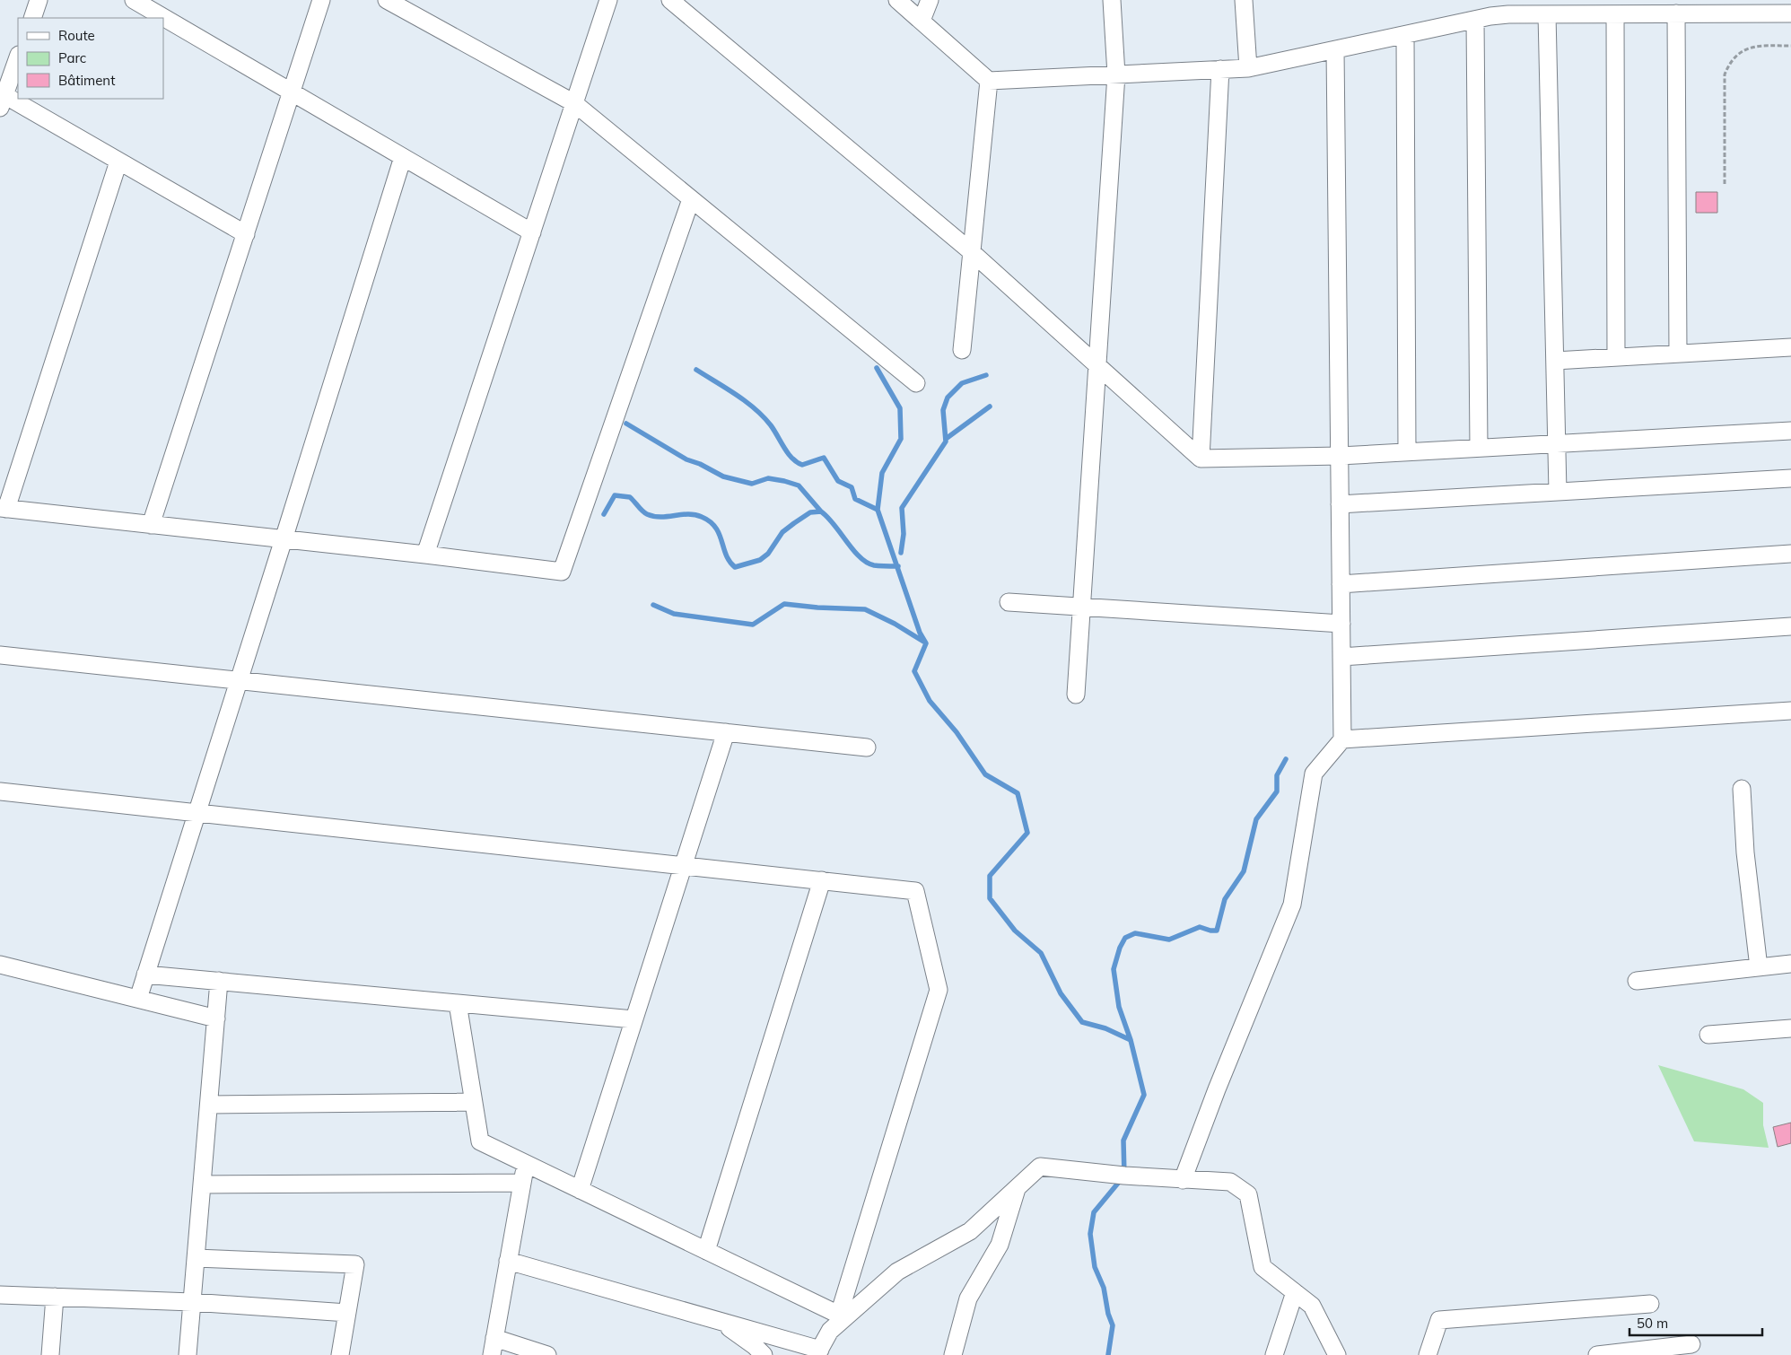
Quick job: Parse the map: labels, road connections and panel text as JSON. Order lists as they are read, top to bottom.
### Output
{
  "legend": ["Route", "Parc", "Bâtiment"],
  "scale_bar": "50 m"
}
